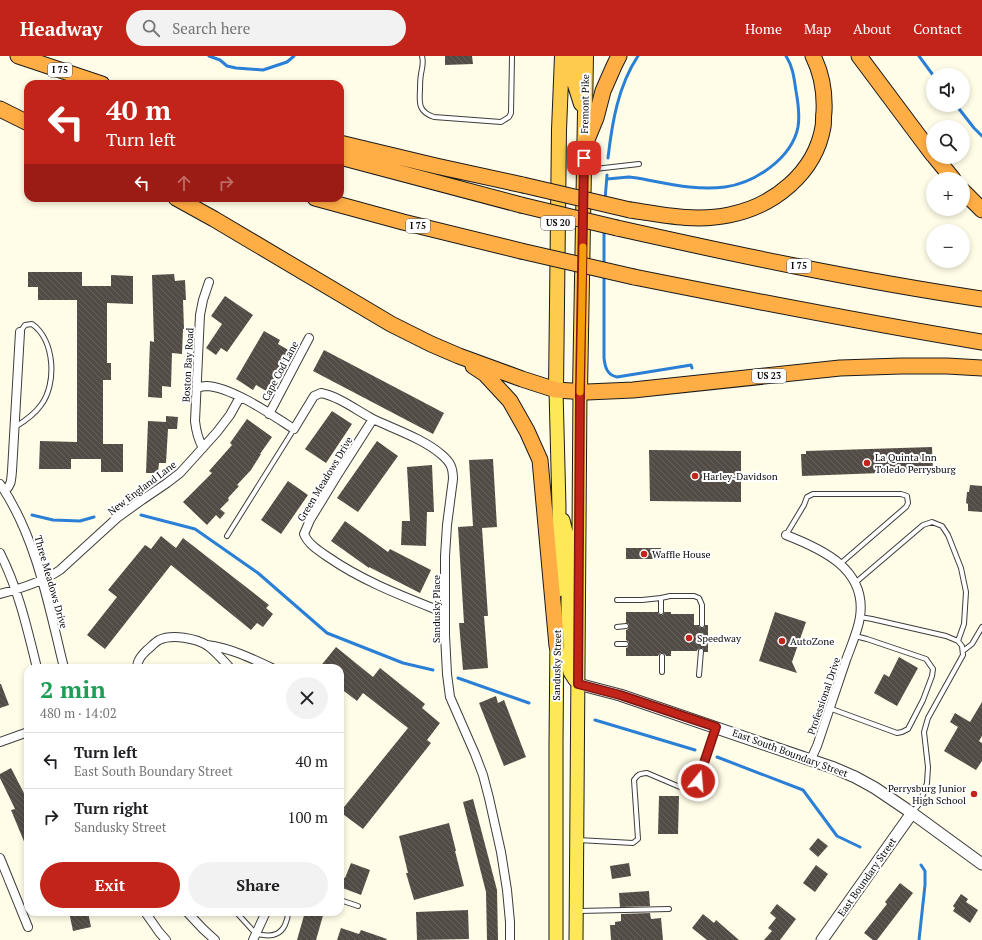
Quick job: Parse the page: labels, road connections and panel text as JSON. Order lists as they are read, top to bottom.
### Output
{
  "streets": {
    "highway": [
      "I 75",
      "Fremont Pike",
      "US 20",
      "US 23"
    ],
    "main road": ["Sandusky Street"],
    "street": [
      "Boston Bay Road",
      "Cape Cod Lane",
      "Green Meadows Drive",
      "New England Lane",
      "Three Meadows Drive",
      "Sandusky Place",
      "Professional Drive",
      "East South Boundary Street",
      "East Boundary Street"
    ]
  },
  "crossings": [
    ["Fremont Pike", "US 23"],
    ["Fremont Pike", "Sandusky Street"],
    ["US 20", "US 23"],
    ["US 20", "Sandusky Street"],
    ["Boston Bay Road", "New England Lane"],
    ["US 23", "Sandusky Street"],
    ["Green Meadows Drive", "Sandusky Place"],
    ["New England Lane", "Three Meadows Drive"],
    ["Sandusky Street", "East South Boundary Street"],
    ["Professional Drive", "East South Boundary Street"],
    ["East South Boundary Street", "East Boundary Street"]
  ],
  "places": [
    "La Quinta Inn Toledo Perrysburg",
    "Harley-Davidson",
    "Waffle House",
    "Speedway",
    "AutoZone",
    "Perrysburg Junior High School"
  ],
  "page": {
    "header": "Headway",
    "search": "Search here",
    "nav": [
      "Home",
      "Map",
      "About",
      "Contact"
    ],
    "map_buttons": ["+", "−"],
    "turn": ["40 m", "Turn left"],
    "heading": ["2 min", "480 m · 14:02"],
    "list": [
      {
        "name": "Turn left",
        "note": "East South Boundary Street",
        "value": "40 m"
      },
      {
        "name": "Turn right",
        "note": "Sandusky Street",
        "value": "100 m"
      }
    ],
    "buttons": ["Exit", "Share"]
  }
}
